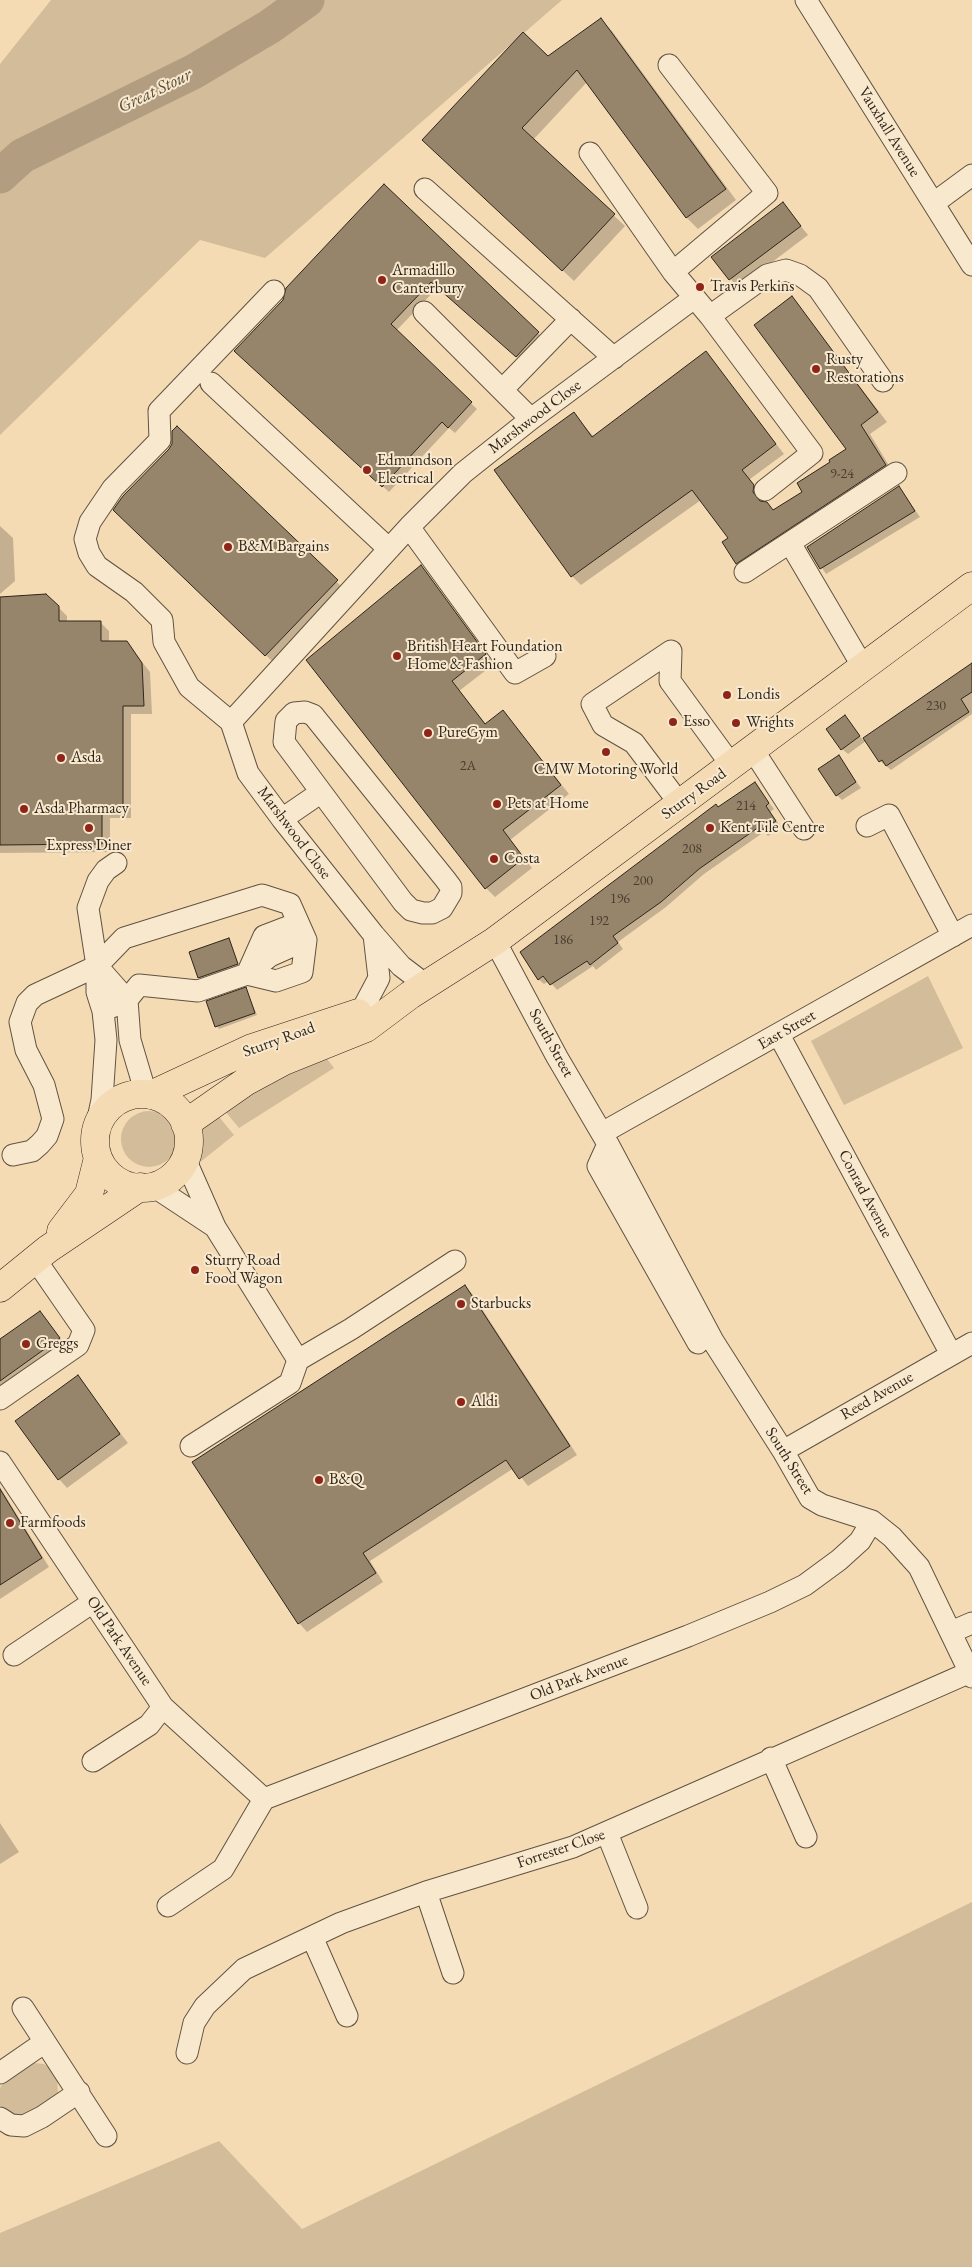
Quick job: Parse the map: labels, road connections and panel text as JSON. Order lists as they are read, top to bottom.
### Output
{
  "streets": {
    "highway": ["Sturry Road"],
    "street": [
      "Vauxhall Avenue",
      "Marshwood Close",
      "East Street",
      "South Street",
      "Conrad Avenue",
      "Reed Avenue",
      "Old Park Avenue",
      "Forrester Close"
    ]
  },
  "crossings": [
    ["Marshwood Close", "Sturry Road"],
    ["Sturry Road", "South Street"],
    ["East Street", "South Street"],
    ["East Street", "Conrad Avenue"],
    ["South Street", "Reed Avenue"],
    ["South Street", "Old Park Avenue"],
    ["South Street", "Forrester Close"],
    ["Conrad Avenue", "Reed Avenue"]
  ],
  "water": ["Great Stour"],
  "places": [
    "Armadillo Canterbury",
    "Travis Perkins",
    "Rusty Restorations",
    "Edmundson Electrical",
    "B&M Bargains",
    "British Heart Foundation Home & Fashion",
    "Londis",
    "Esso",
    "Wrights",
    "PureGym",
    "CMW Motoring World",
    "Asda",
    "Pets at Home",
    "Asda Pharmacy",
    "Express Diner",
    "Kent Tile Centre",
    "Costa",
    "Sturry Road Food Wagon",
    "Starbucks",
    "Greggs",
    "Aldi",
    "B&Q",
    "Farmfoods"
  ],
  "house_numbers": [
    "9-24",
    "230",
    "2A",
    "214",
    "208",
    "200",
    "196",
    "192",
    "186"
  ]
}
